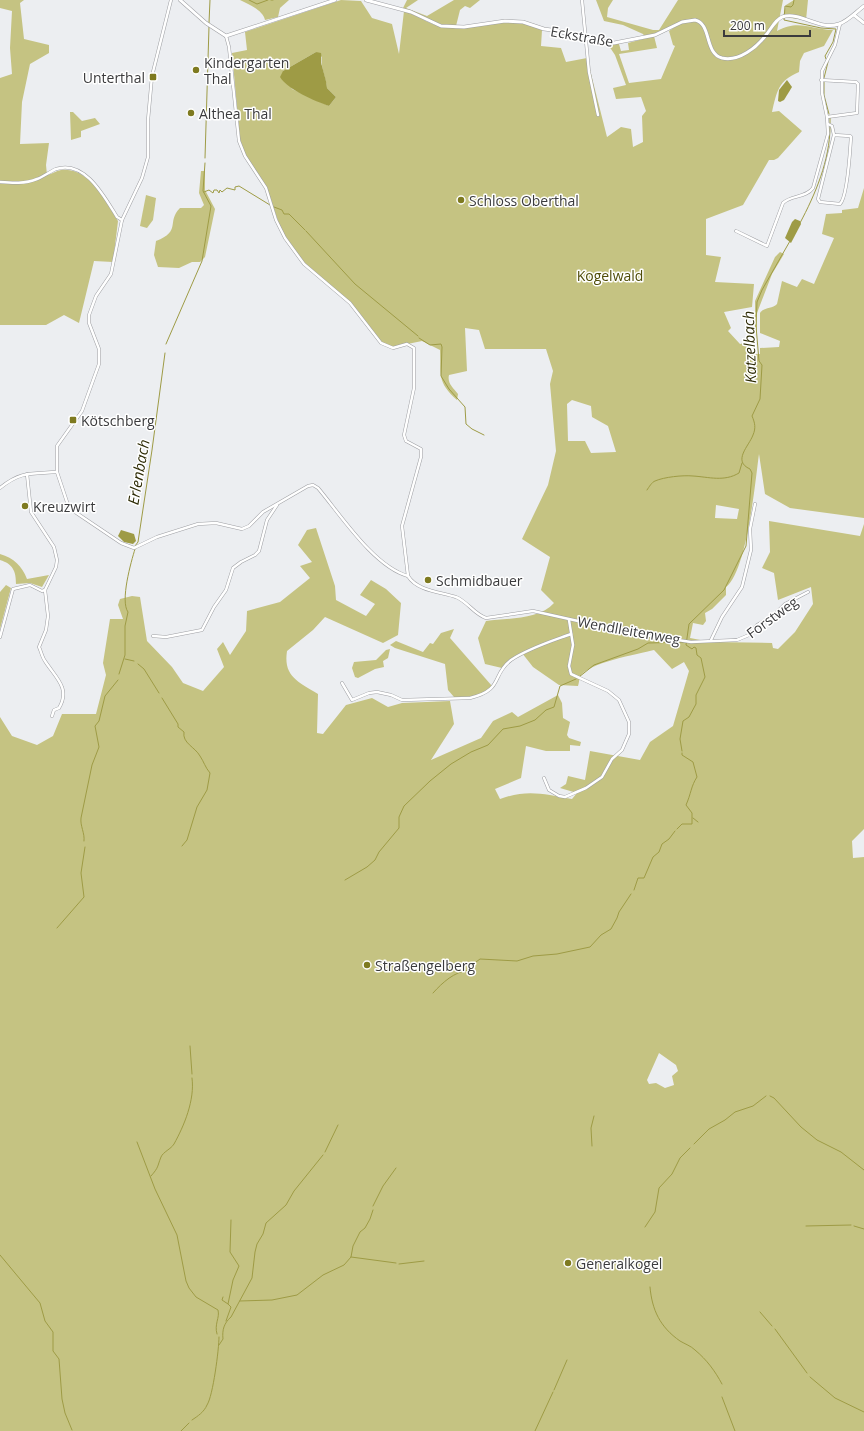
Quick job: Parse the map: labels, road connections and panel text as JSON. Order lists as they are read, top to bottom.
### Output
{
  "streets": {
    "street": ["Eckstraße", "Forstweg", "Wendlleitenweg"]
  },
  "crossings": [
    ["Forstweg", "Wendlleitenweg"]
  ],
  "water": ["Katzelbach", "Erlenbach"],
  "parks": ["Kogelwald"],
  "places": {
    "other": [
      "Kindergarten Thal",
      "Althea Thal",
      "Schloss Oberthal",
      "Kreuzwirt",
      "Schmidbauer",
      "Straßengelberg",
      "Generalkogel"
    ],
    "transit": ["Unterthal", "Kötschberg"]
  },
  "scale_bar": "200 m"
}
